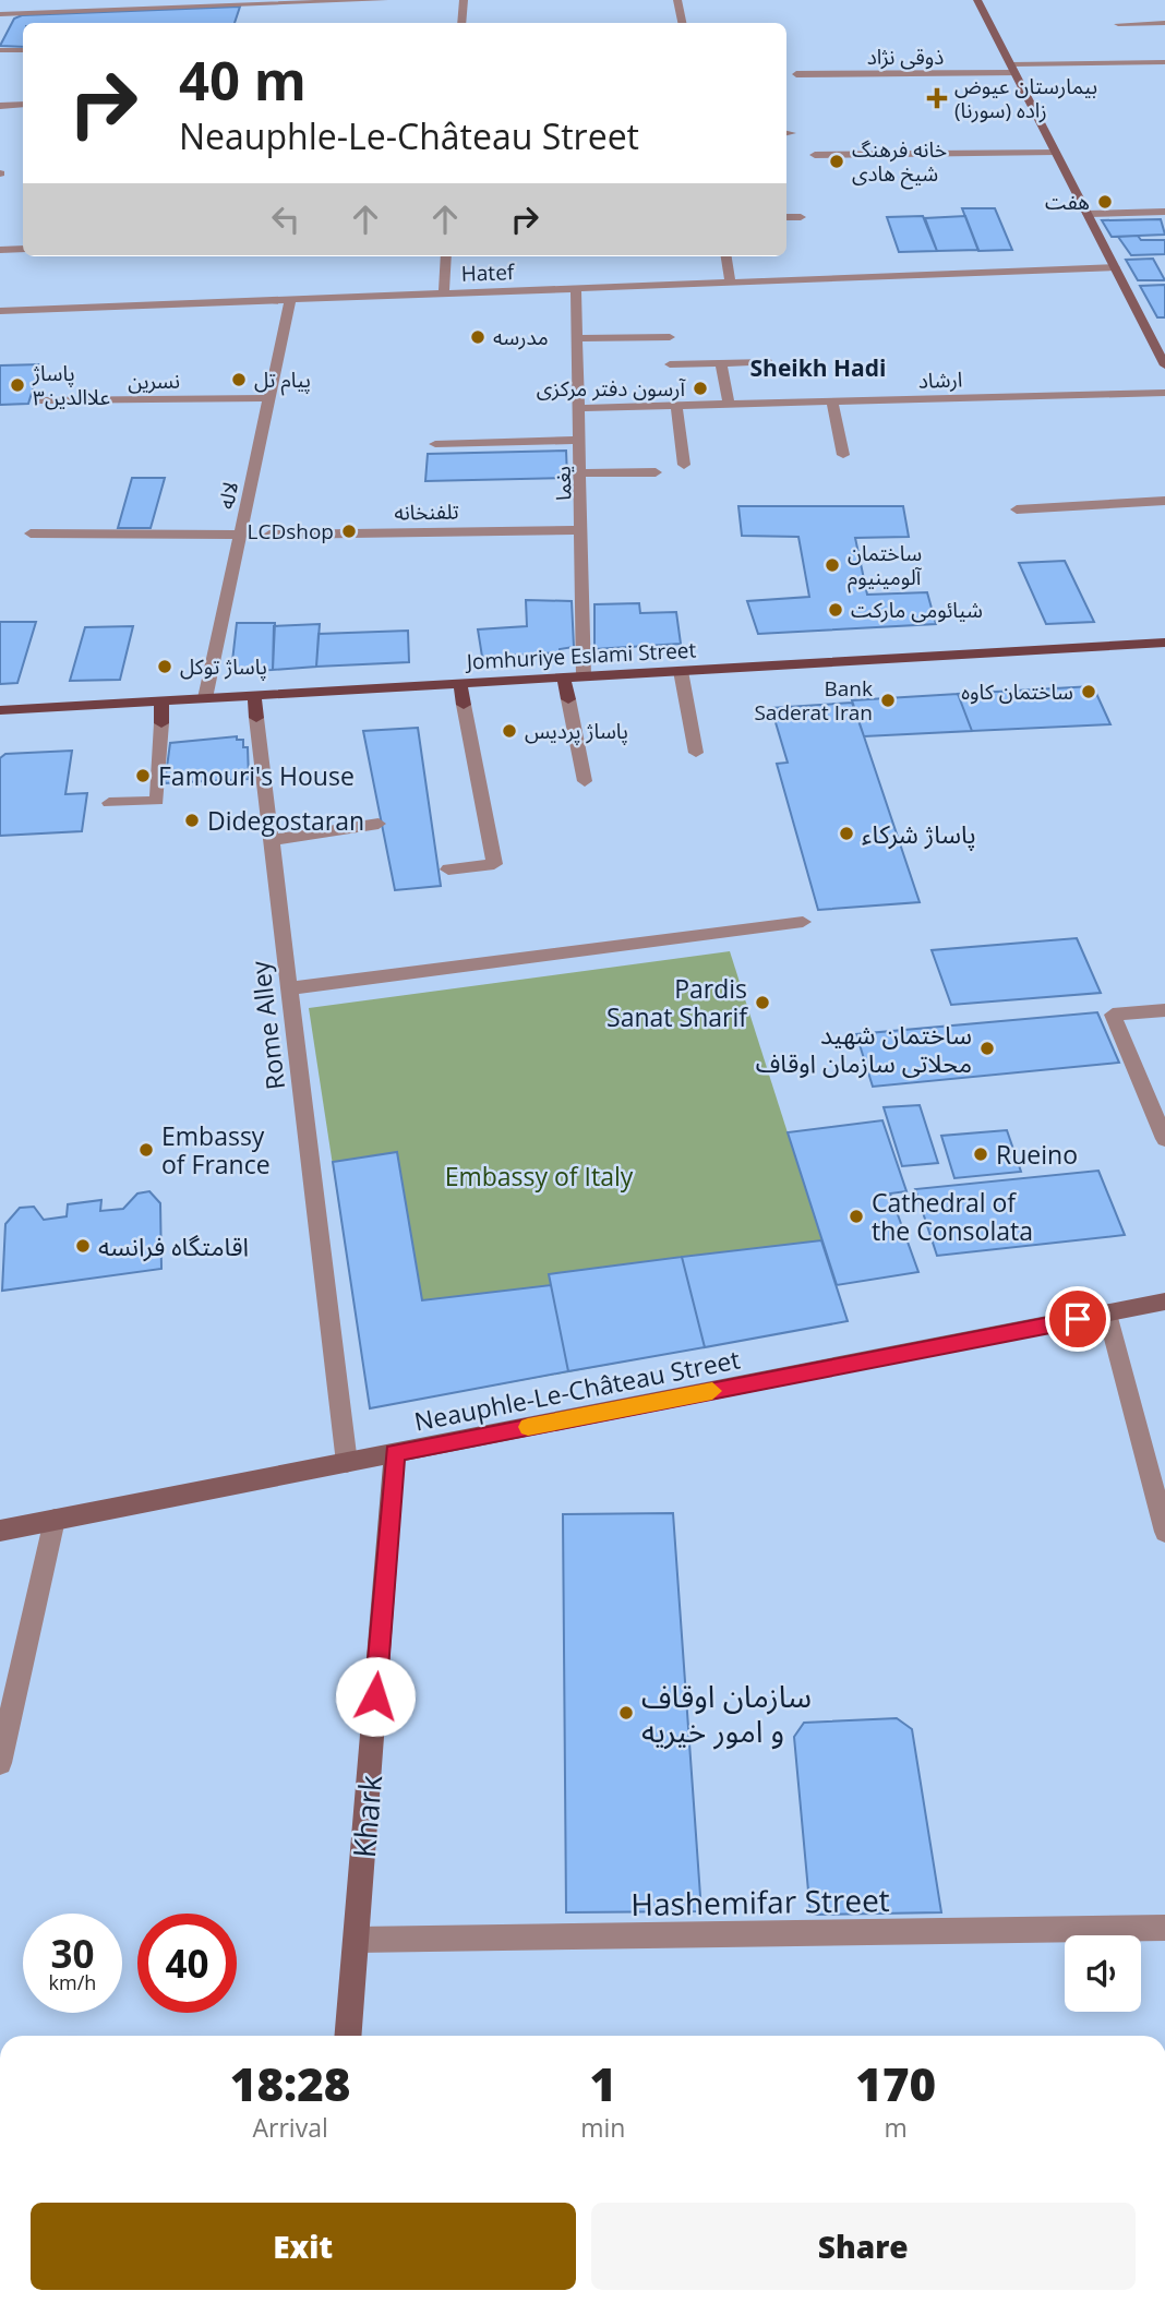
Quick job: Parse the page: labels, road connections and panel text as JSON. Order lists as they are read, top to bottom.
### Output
{
  "streets": {
    "main road": ["Jomhuriye Eslami Street"],
    "street": [
      "ذوقی نژاد",
      "Hatef",
      "ارشاد",
      "نسرین",
      "یغما",
      "لاله",
      "تلفنخانه",
      "Rome Alley",
      "Neauphle-Le-Château Street",
      "Khark",
      "Hashemifar Street"
    ]
  },
  "crossings": [
    ["Hatef", "یغما"],
    ["Hatef", "لاله"],
    ["ارشاد", "یغما"],
    ["نسرین", "لاله"],
    ["یغما", "تلفنخانه"],
    ["یغما", "Jomhuriye Eslami Street"],
    ["لاله", "Jomhuriye Eslami Street"],
    ["Rome Alley", "Neauphle-Le-Château Street"],
    ["Neauphle-Le-Château Street", "Khark"],
    ["Khark", "Hashemifar Street"]
  ],
  "districts": ["Sheikh Hadi"],
  "parks": ["Embassy of Italy"],
  "places": {
    "health": ["بیمارستان عیوض زاده (سورنا)"],
    "other": [
      "خانه فرهنگ شیخ هادی",
      "هفت",
      "مدرسه",
      "پیام تل",
      "پاساژ علاالدین۳",
      "آرسون دفتر مرکزی",
      "LCDshop",
      "ساختمان آلومینیوم",
      "شیائومی مارکت",
      "پاساژ توکل",
      "ساختمان کاوه",
      "Bank Saderat Iran",
      "پاساژ پردیس",
      "Famouri's House",
      "Didegostaran",
      "پاساژ شرکاء",
      "Pardis Sanat Sharif",
      "ساختمان شهید محلاتی سازمان اوقاف",
      "Embassy of France",
      "Rueino",
      "Cathedral of the Consolata",
      "اقامتگاه فرانسه",
      "سازمان اوقاف و امور خيريه"
    ]
  },
  "page": {
    "turn": ["40 m", "Neauphle-Le-Château Street"],
    "speed": "30 km/h",
    "limit": "40",
    "eta": [
      "18:28",
      "Arrival",
      "1",
      "min",
      "170",
      "m"
    ],
    "buttons": ["Exit", "Share"]
  }
}
